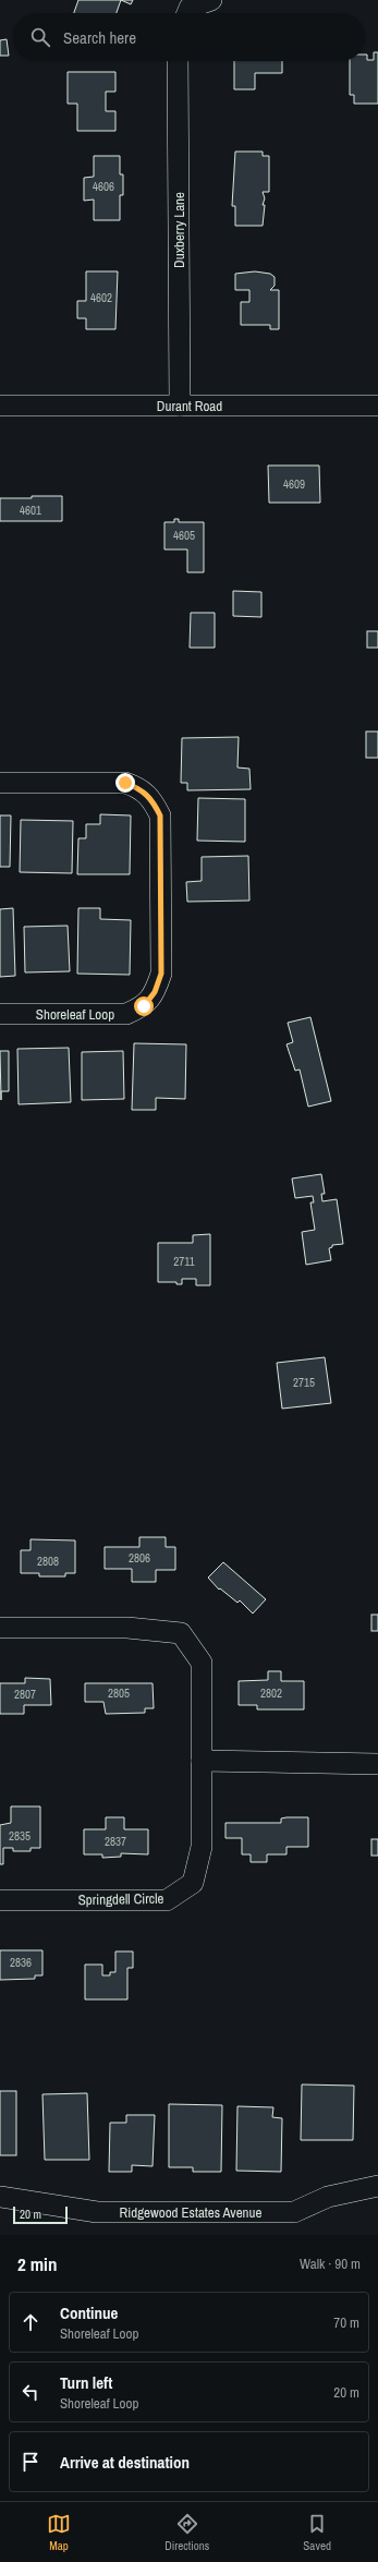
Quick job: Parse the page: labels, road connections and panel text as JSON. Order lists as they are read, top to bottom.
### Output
{
  "streets": {
    "street": [
      "Duxberry Lane",
      "Durant Road",
      "Shoreleaf Loop",
      "Springdell Circle",
      "Ridgewood Estates Avenue"
    ]
  },
  "crossings": [
    ["Duxberry Lane", "Durant Road"]
  ],
  "house_numbers": [
    "4606",
    "4602",
    "4609",
    "4601",
    "4605",
    "2711",
    "2715",
    "2806",
    "2808",
    "2805",
    "2802",
    "2807",
    "2835",
    "2837",
    "2836"
  ],
  "scale_bar": "20 m",
  "page": {
    "search": "Search here",
    "scale": "20 m",
    "heading": ["2 min", "Walk · 90 m"],
    "list": [
      ["Continue", "Shoreleaf Loop", "70 m"],
      ["Turn left", "Shoreleaf Loop", "20 m"],
      "Arrive at destination"
    ],
    "nav": ["Map", "Directions", "Saved"]
  }
}
